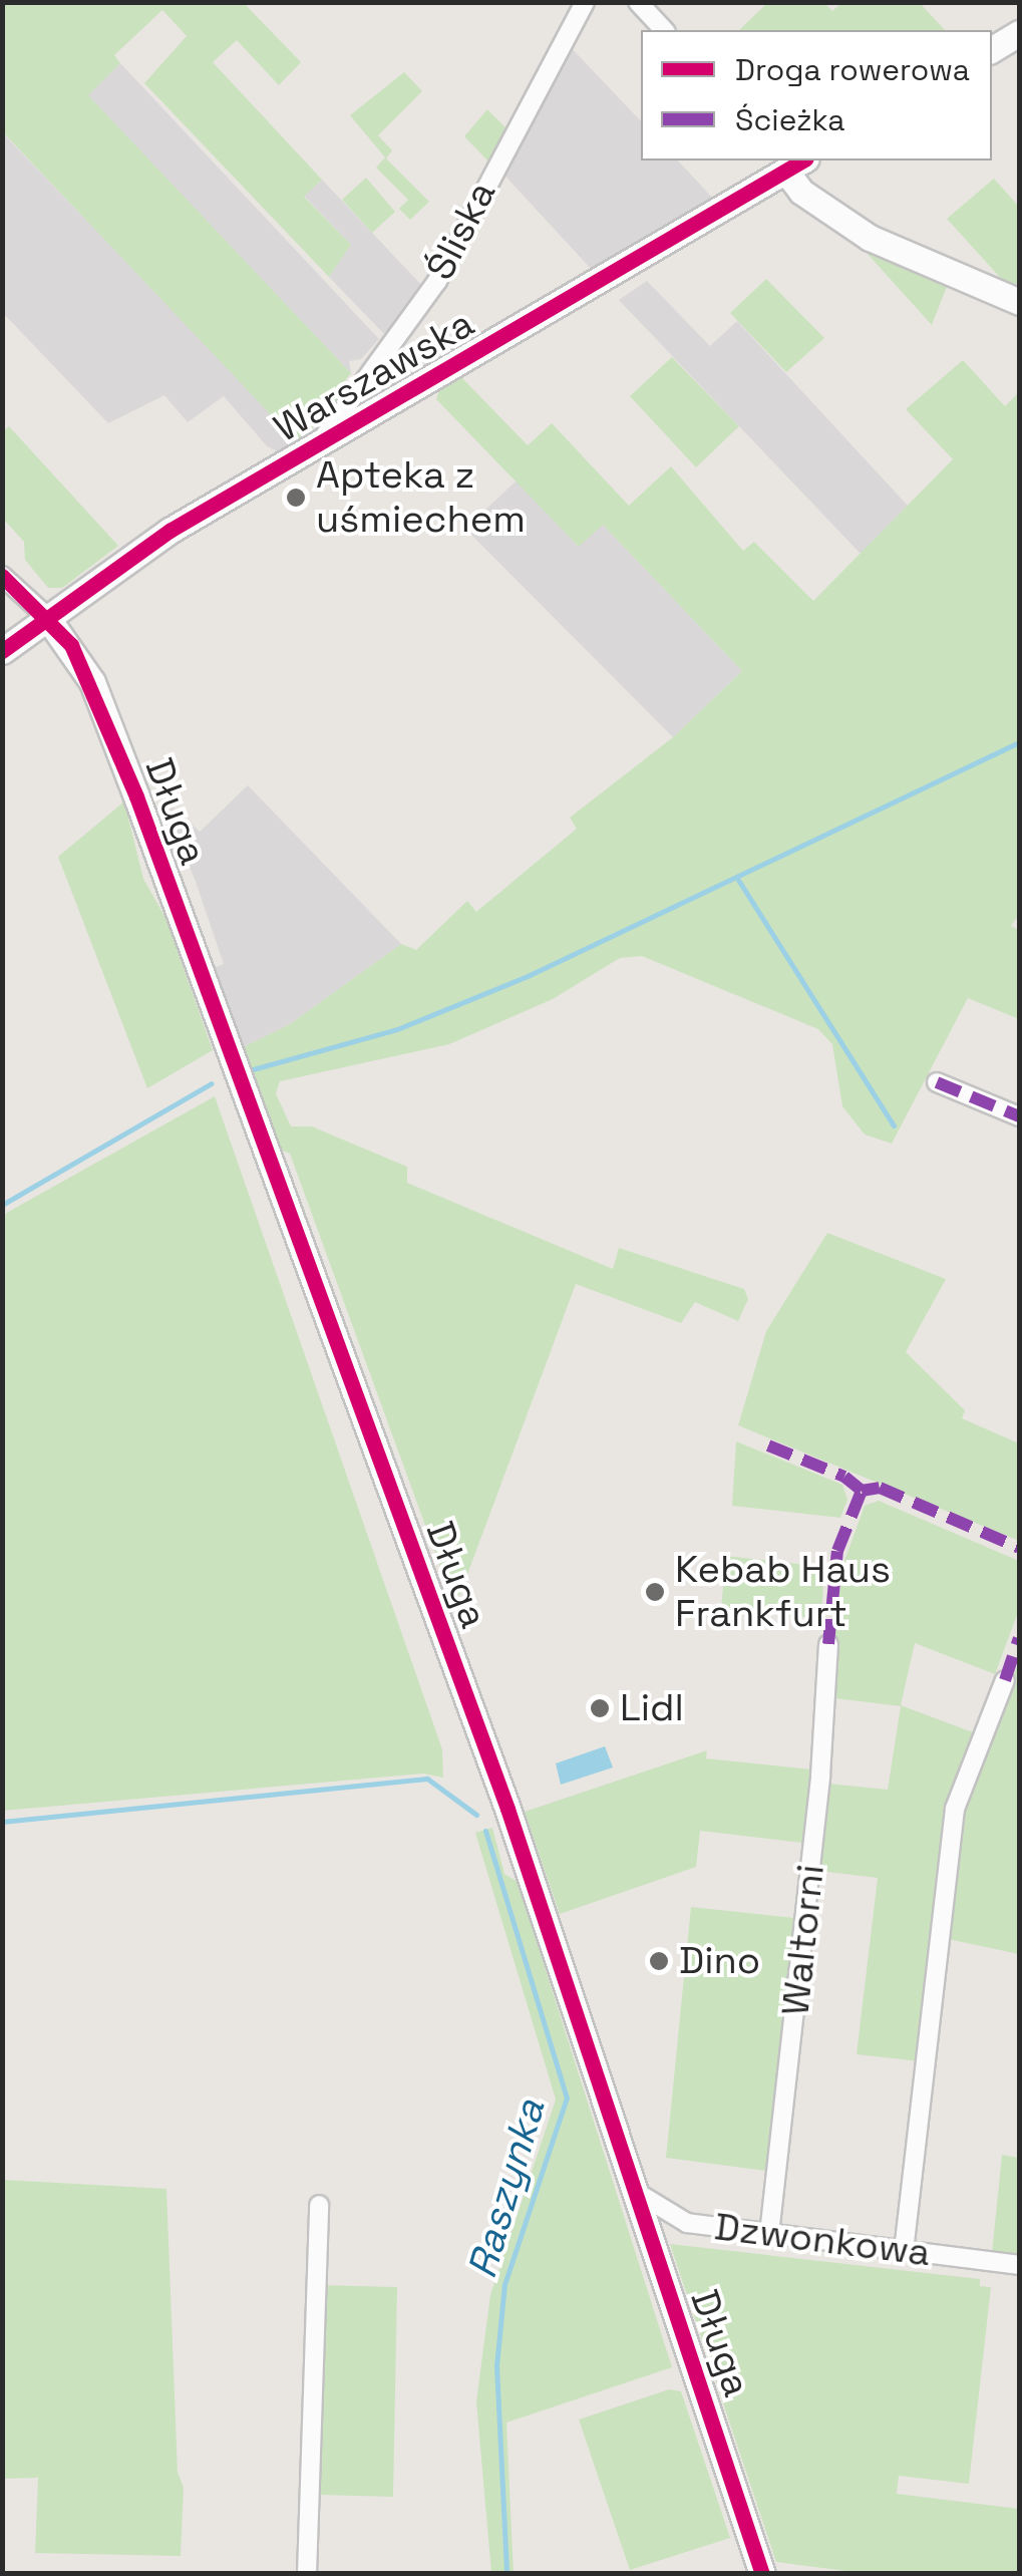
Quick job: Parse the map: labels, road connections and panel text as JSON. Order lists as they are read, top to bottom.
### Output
{
  "streets": {
    "street": [
      "Śliska",
      "Warszawska",
      "Długa",
      "Waltorni",
      "Dzwonkowa"
    ]
  },
  "crossings": [
    ["Śliska", "Warszawska"],
    ["Warszawska", "Długa"],
    ["Długa", "Dzwonkowa"],
    ["Waltorni", "Dzwonkowa"]
  ],
  "water": ["Raszynka"],
  "places": [
    "Apteka z uśmiechem",
    "Kebab Haus Frankfurt",
    "Lidl",
    "Dino"
  ],
  "legend": ["Droga rowerowa", "Ścieżka"]
}
